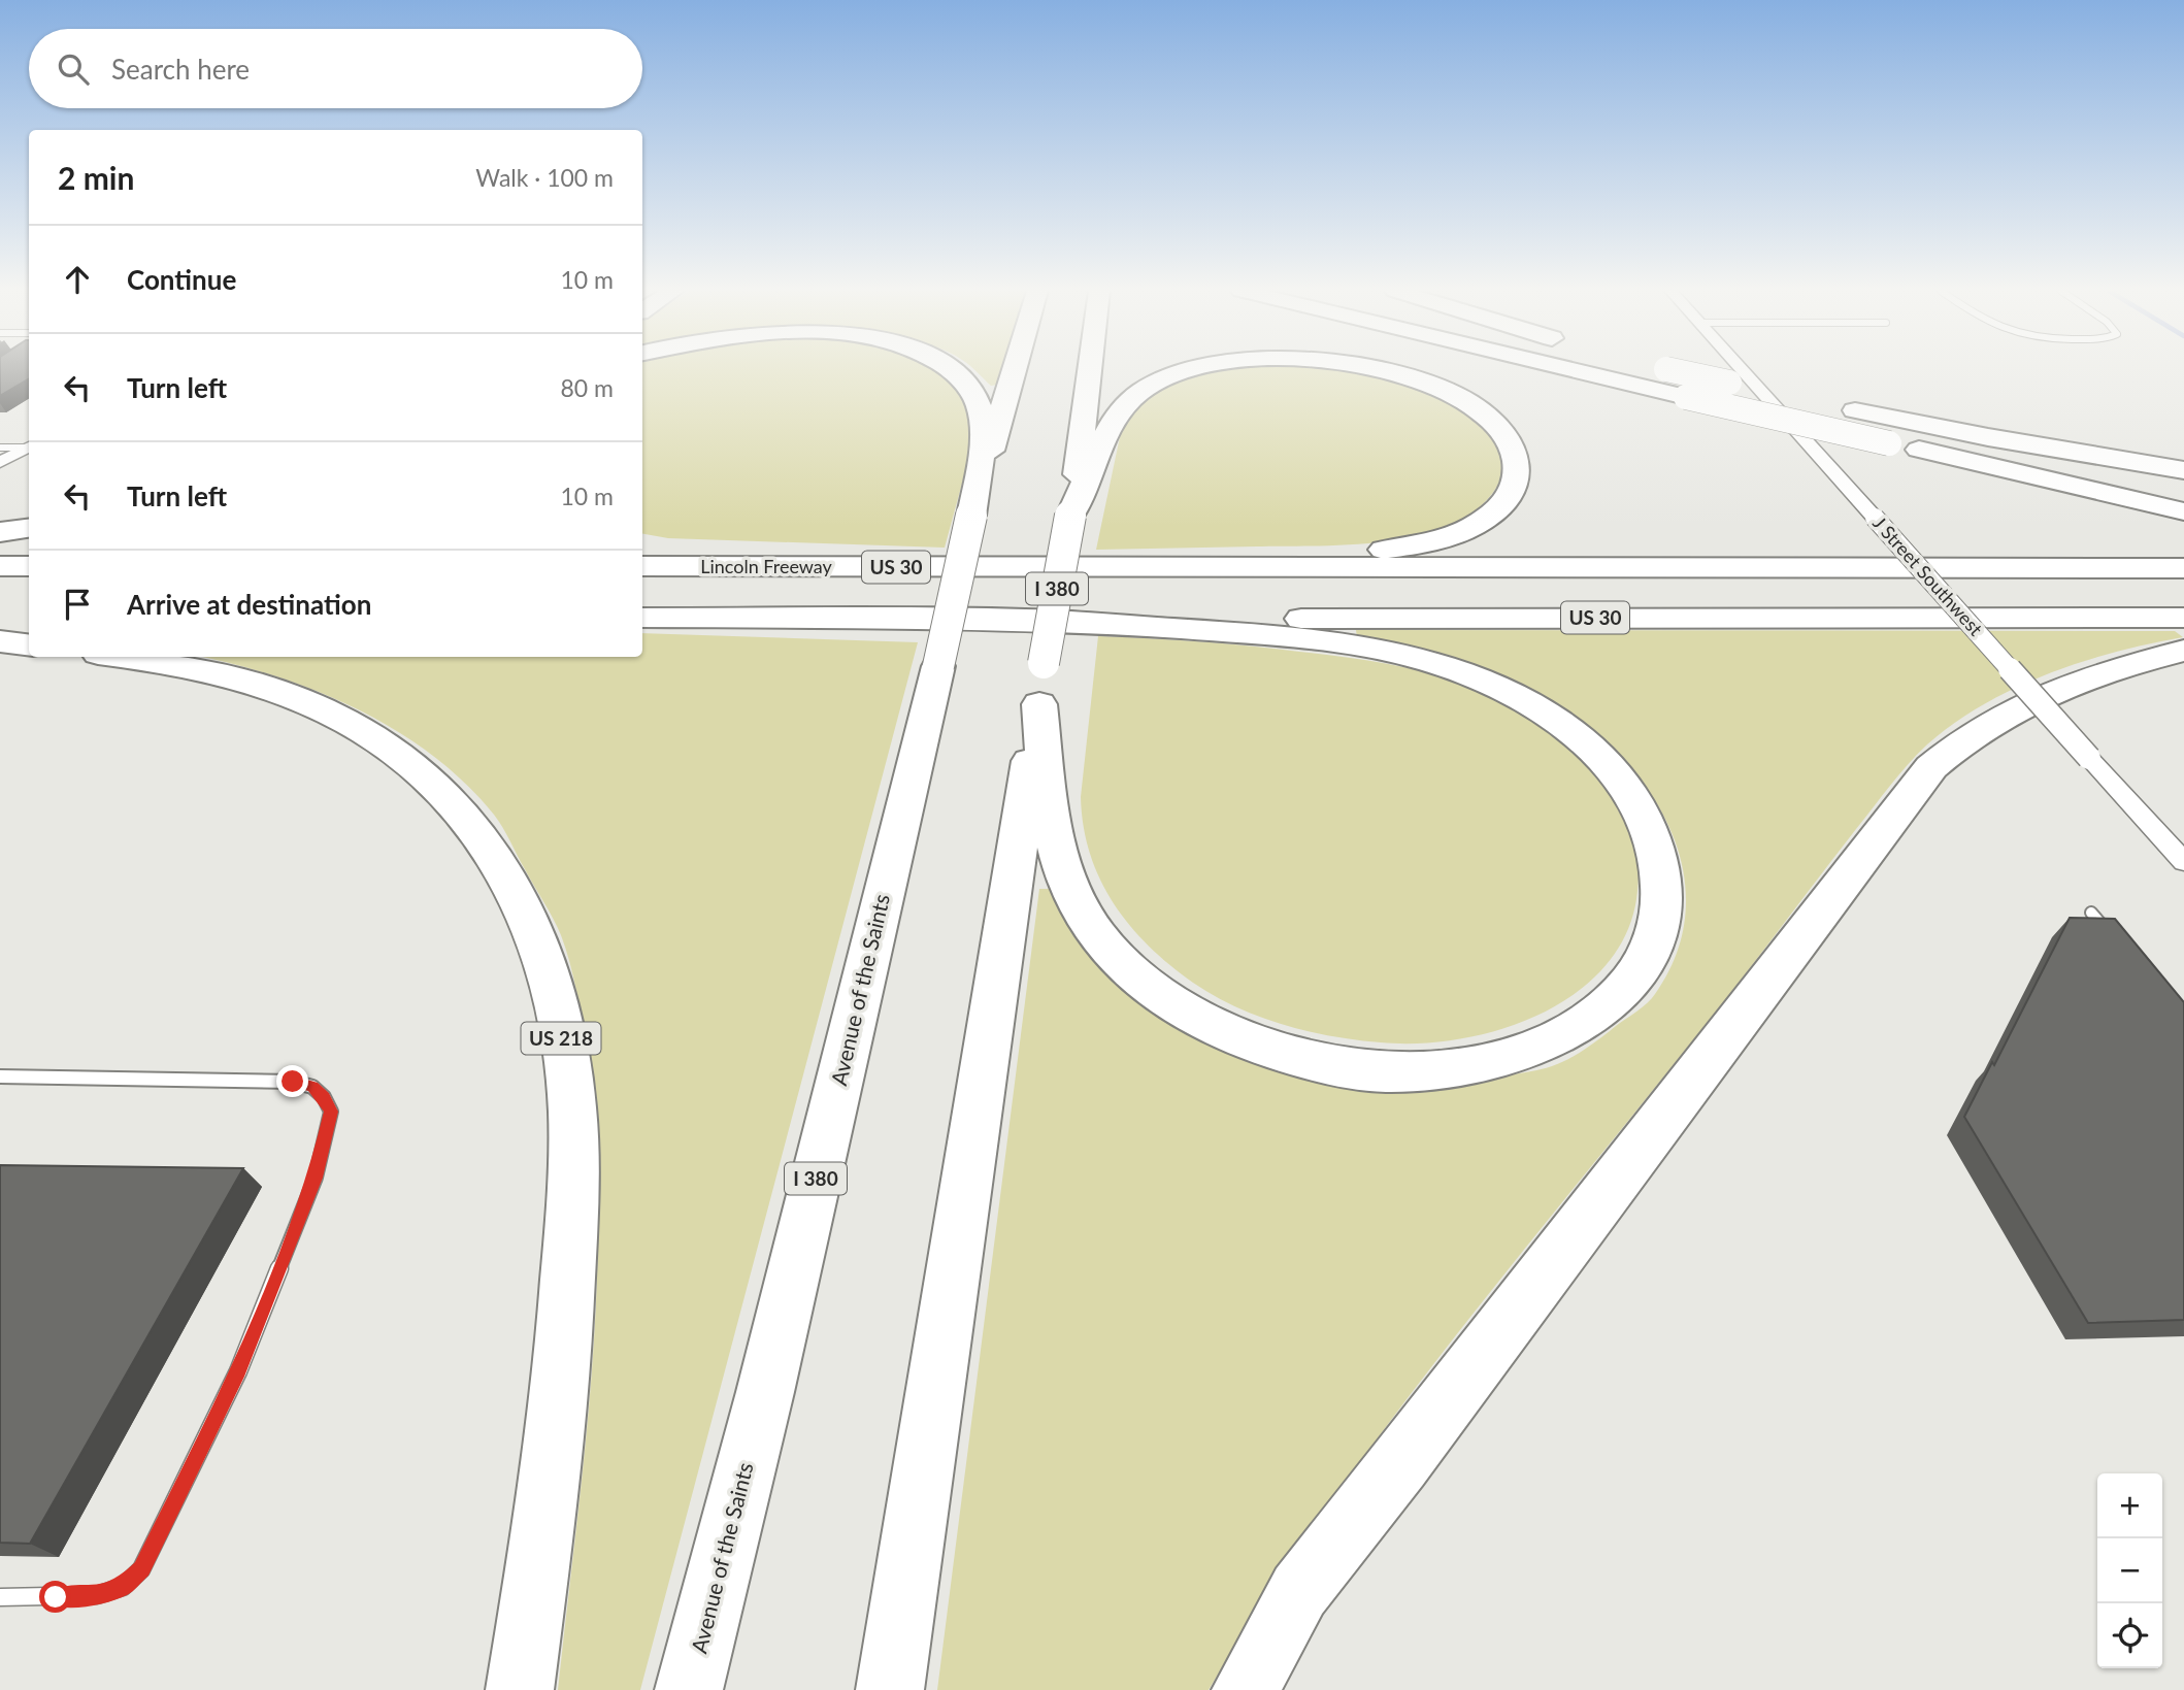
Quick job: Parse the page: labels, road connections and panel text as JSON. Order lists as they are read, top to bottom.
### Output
{
  "streets": {
    "highway": [
      "Lincoln Freeway",
      "US 30",
      "I 380",
      "Avenue of the Saints",
      "US 218"
    ],
    "street": ["J Street Southwest"]
  },
  "crossings": [
    ["Lincoln Freeway", "US 30"]
  ],
  "page": {
    "search": "Search here",
    "heading": ["2 min", "Walk · 100 m"],
    "list": [
      ["Continue", "10 m"],
      ["Turn left", "80 m"],
      ["Turn left", "10 m"],
      "Arrive at destination"
    ],
    "map_buttons": ["+", "−"]
  }
}
